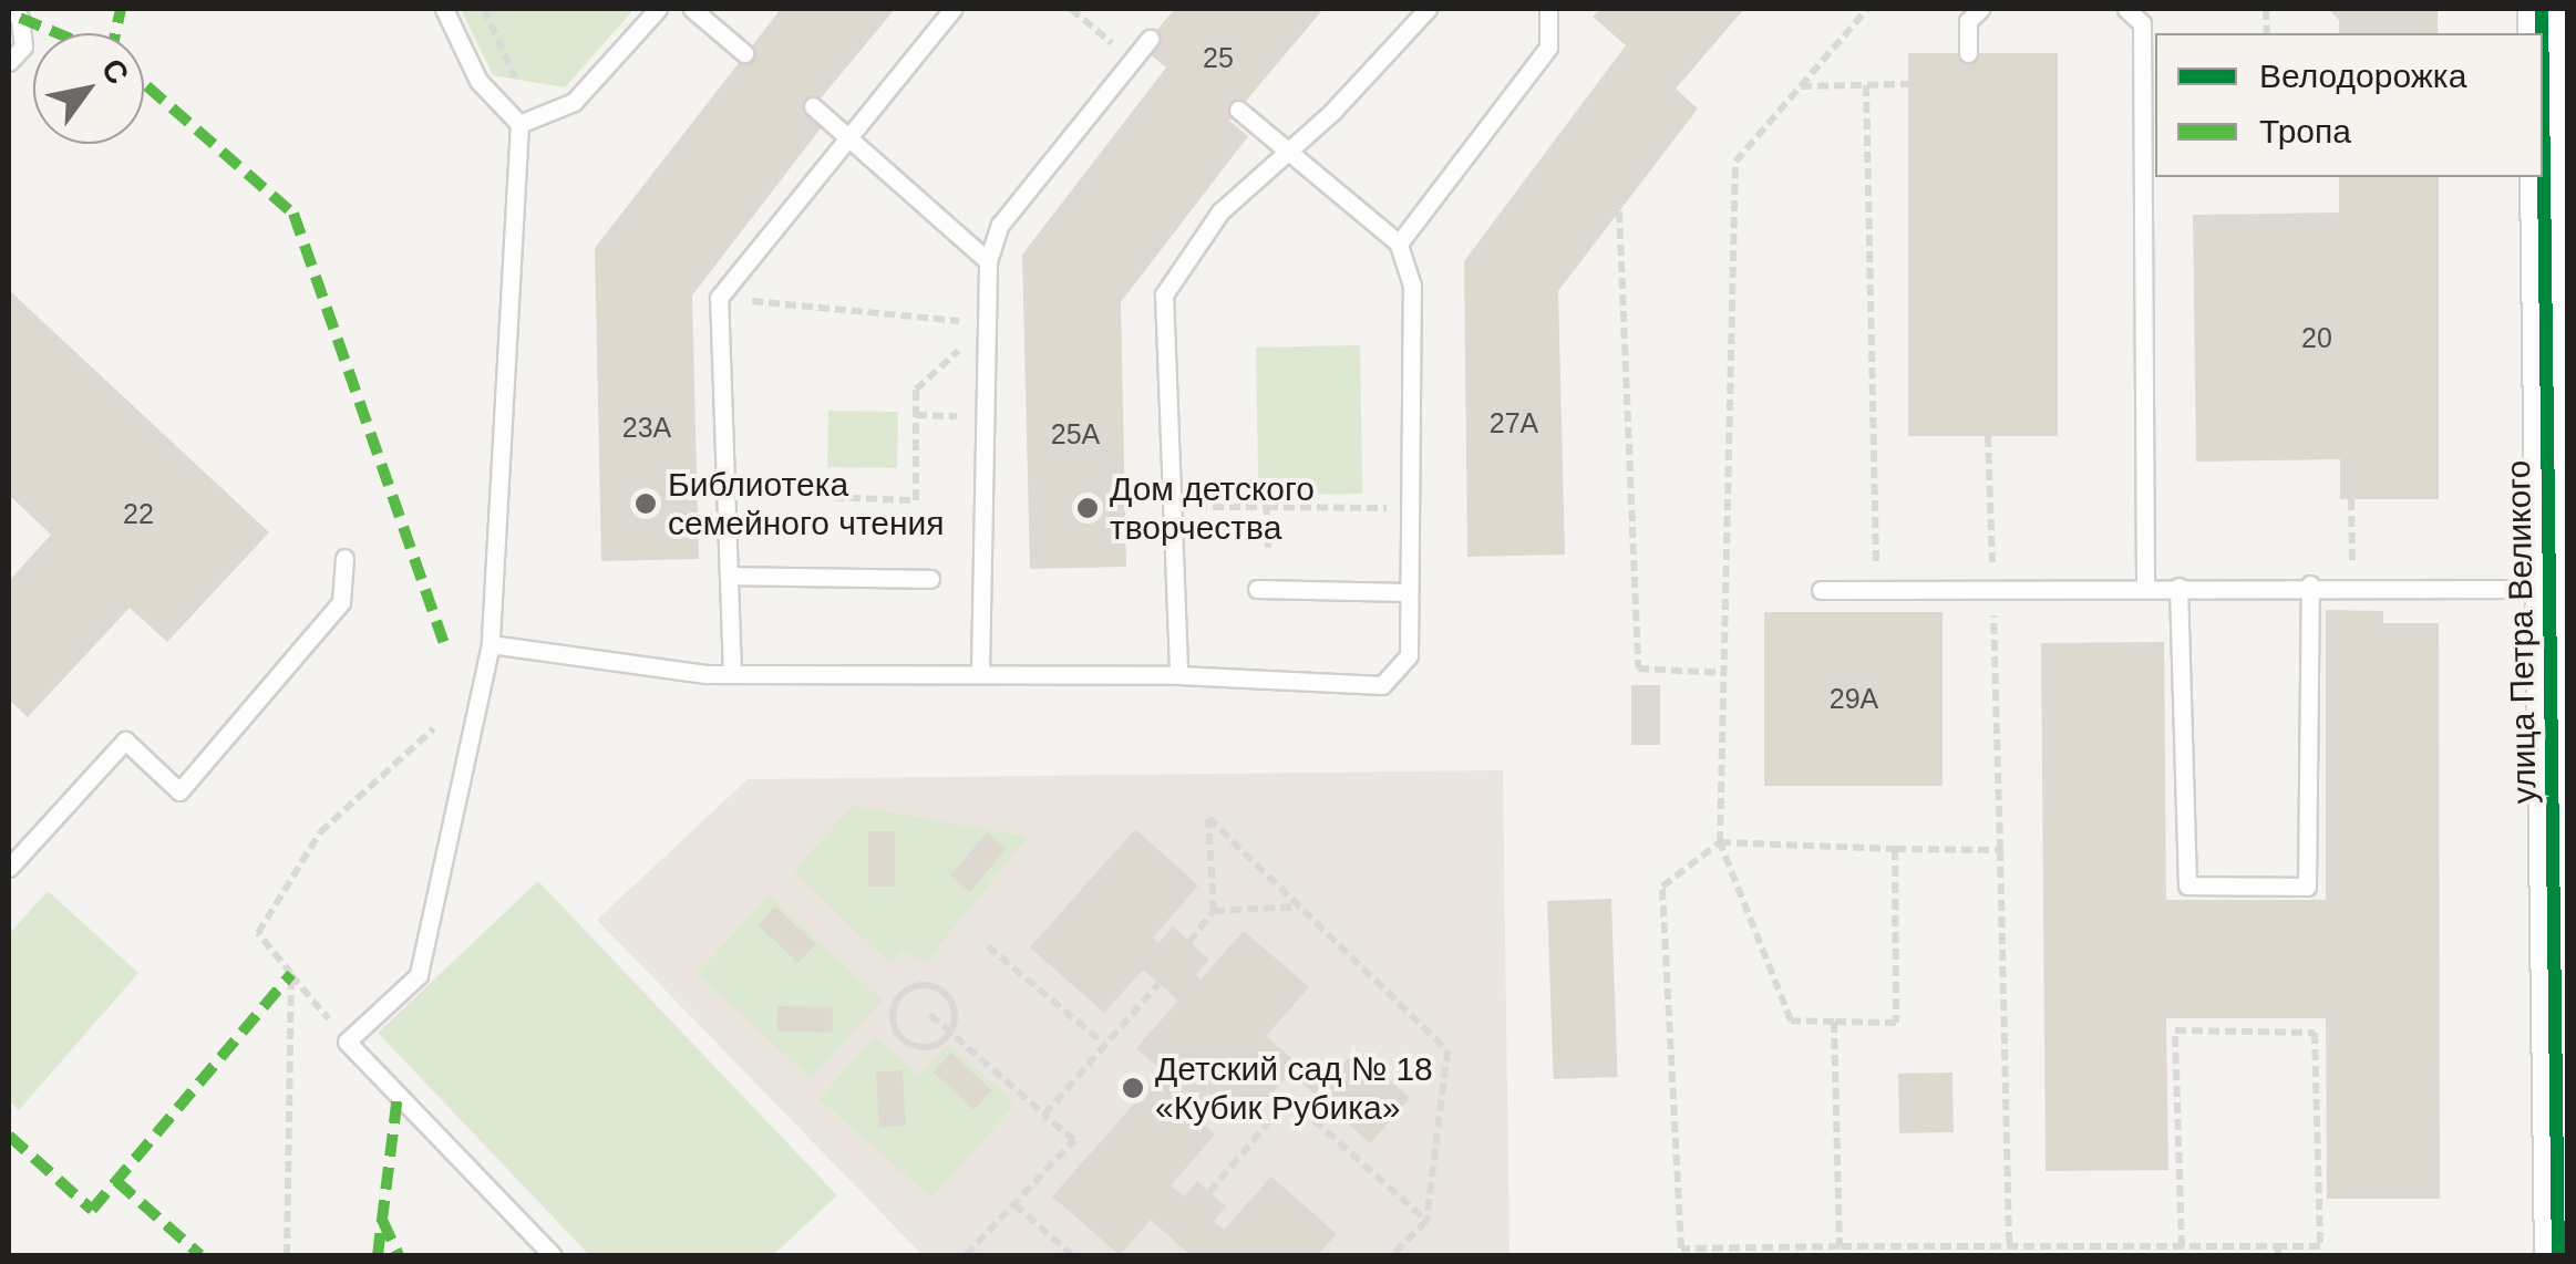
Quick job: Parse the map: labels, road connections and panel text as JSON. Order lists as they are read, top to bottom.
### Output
{
  "streets": {
    "street": ["улица Петра Великого"]
  },
  "places": ["Библиотека семейного чтения", "Дом детского творчества", "Детский сад № 18 «Кубик Рубика»"],
  "house_numbers": [
    "25",
    "20",
    "27А",
    "23А",
    "25А",
    "22",
    "29А"
  ],
  "legend": ["Велодорожка", "Тропа"],
  "north": "top right"
}
